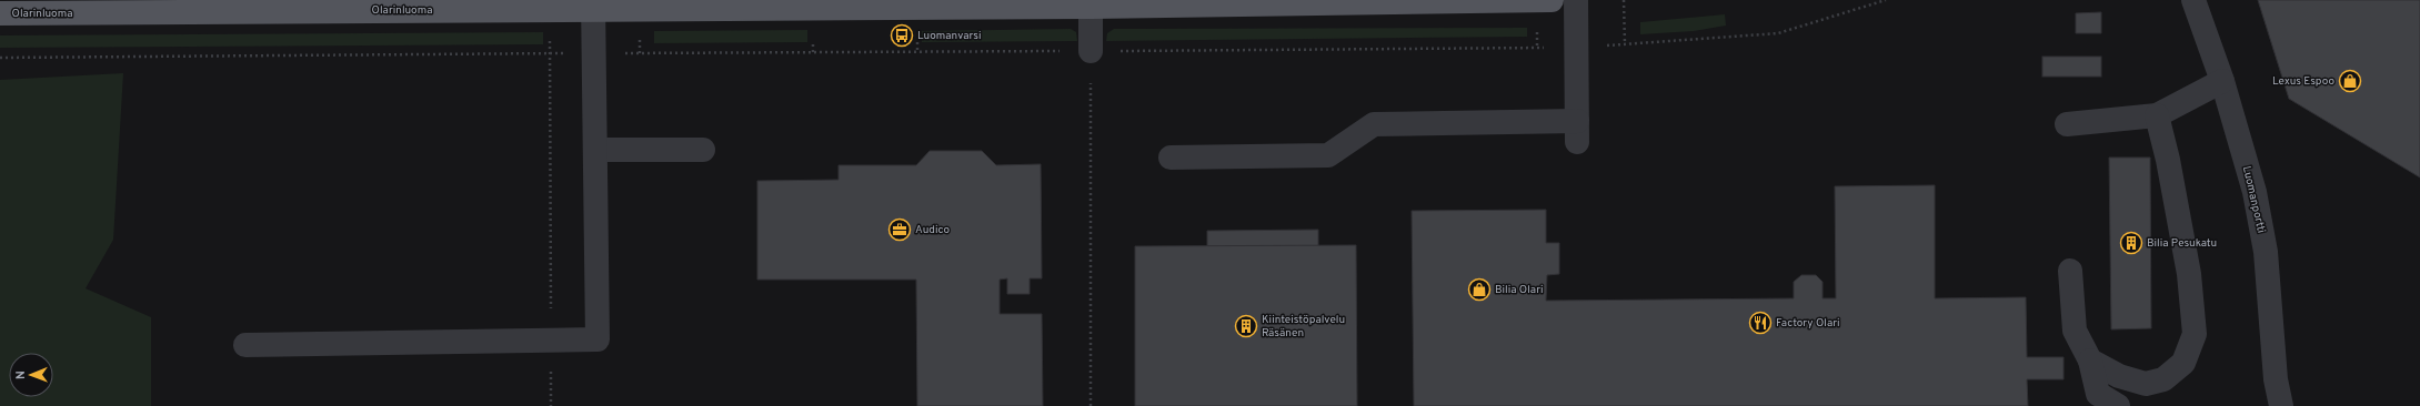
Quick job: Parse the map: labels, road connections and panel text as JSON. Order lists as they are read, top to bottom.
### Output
{
  "streets": {
    "main road": ["Olarinluoma"],
    "street": ["Luomanportti"]
  },
  "places": {
    "bus stop": ["Luomanvarsi"],
    "shop": ["Lexus Espoo", "Bilia Olari"],
    "office": ["Audico"],
    "building": ["Bilia Pesukatu", "Kiinteistöpalvelu Räsänen"],
    "restaurant": ["Factory Olari"]
  },
  "north": "left"
}
